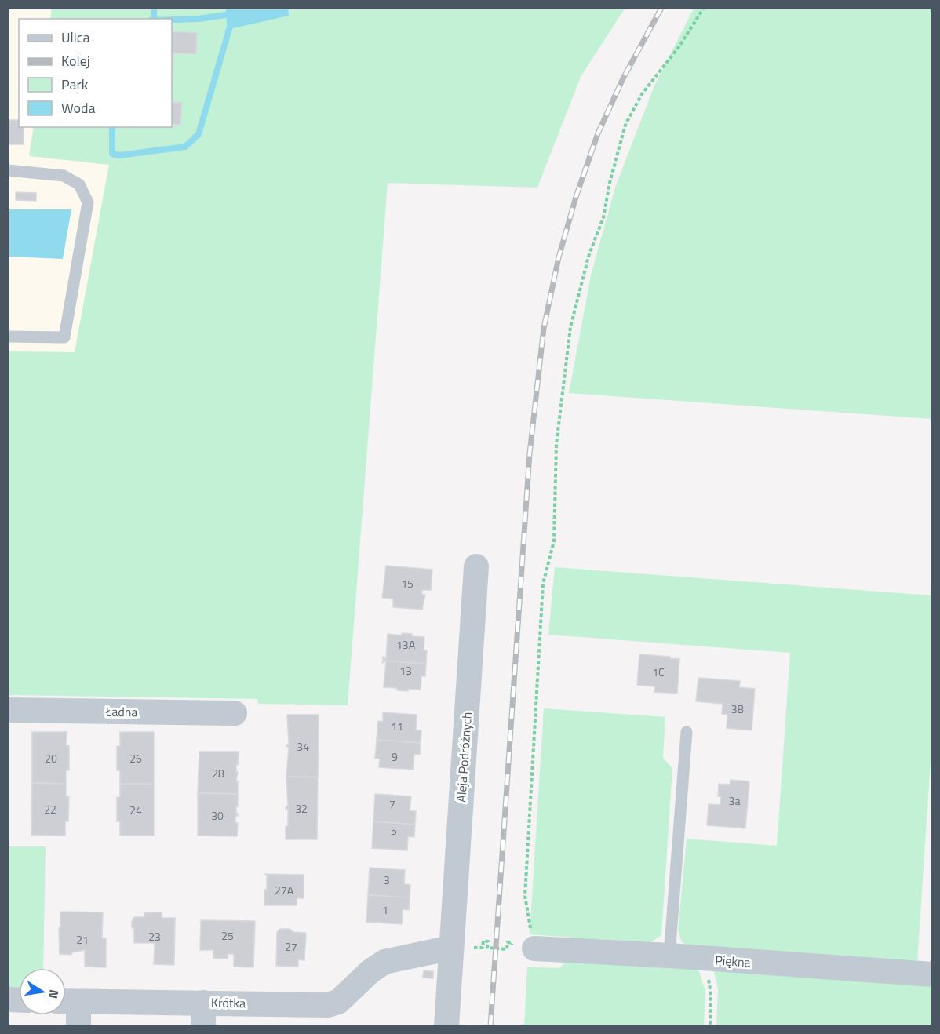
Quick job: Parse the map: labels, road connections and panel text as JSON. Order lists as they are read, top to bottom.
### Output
{
  "streets": {
    "street": [
      "Ładna",
      "Aleja Podróżnych",
      "Piękna",
      "Krótka"
    ]
  },
  "crossings": [
    ["Aleja Podróżnych", "Krótka"]
  ],
  "house_numbers": [
    "15",
    "13A",
    "13",
    "1C",
    "3B",
    "11",
    "34",
    "9",
    "20",
    "26",
    "28",
    "3a",
    "7",
    "32",
    "22",
    "24",
    "30",
    "5",
    "3",
    "27A",
    "1",
    "25",
    "23",
    "21",
    "27"
  ],
  "legend": [
    "Ulica",
    "Kolej",
    "Park",
    "Woda"
  ],
  "north": "right"
}
